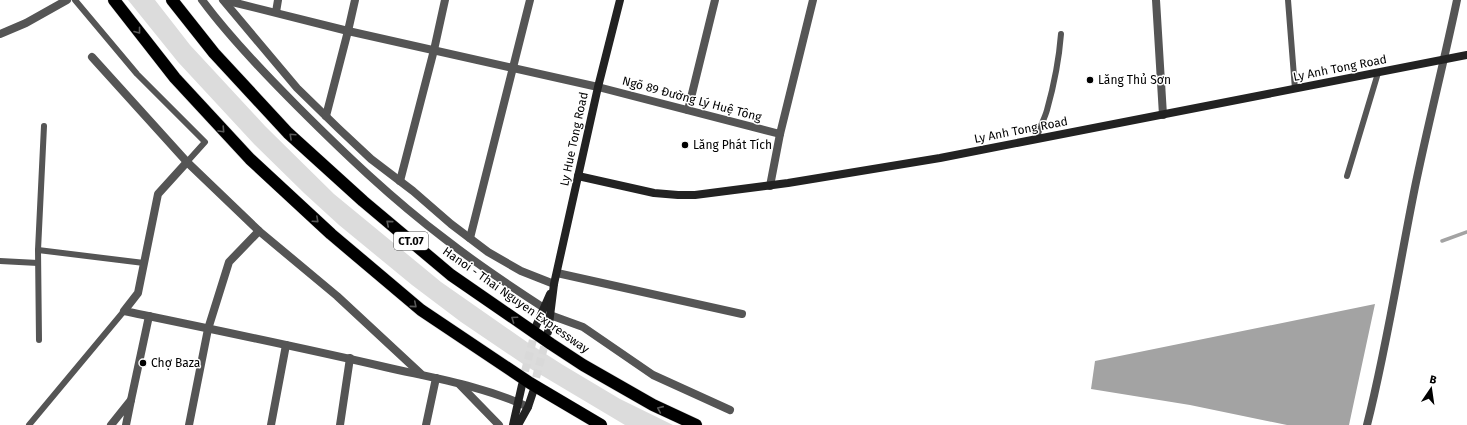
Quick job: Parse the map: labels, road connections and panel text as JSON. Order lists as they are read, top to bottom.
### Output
{
  "streets": {
    "highway": ["CT.07", "Hanoi - Thai Nguyen Expressway"],
    "street": ["Ly Anh Tong Road", "Ngõ 89 Đường Lý Huệ Tông", "Ly Hue Tong Road"]
  },
  "crossings": [
    ["Ly Anh Tong Road", "Ly Hue Tong Road"],
    ["Ngõ 89 Đường Lý Huệ Tông", "Ly Hue Tong Road"]
  ],
  "places": ["Lăng Thủ Sơn", "Lăng Phát Tích", "Chợ Baza"],
  "north": "top"
}
